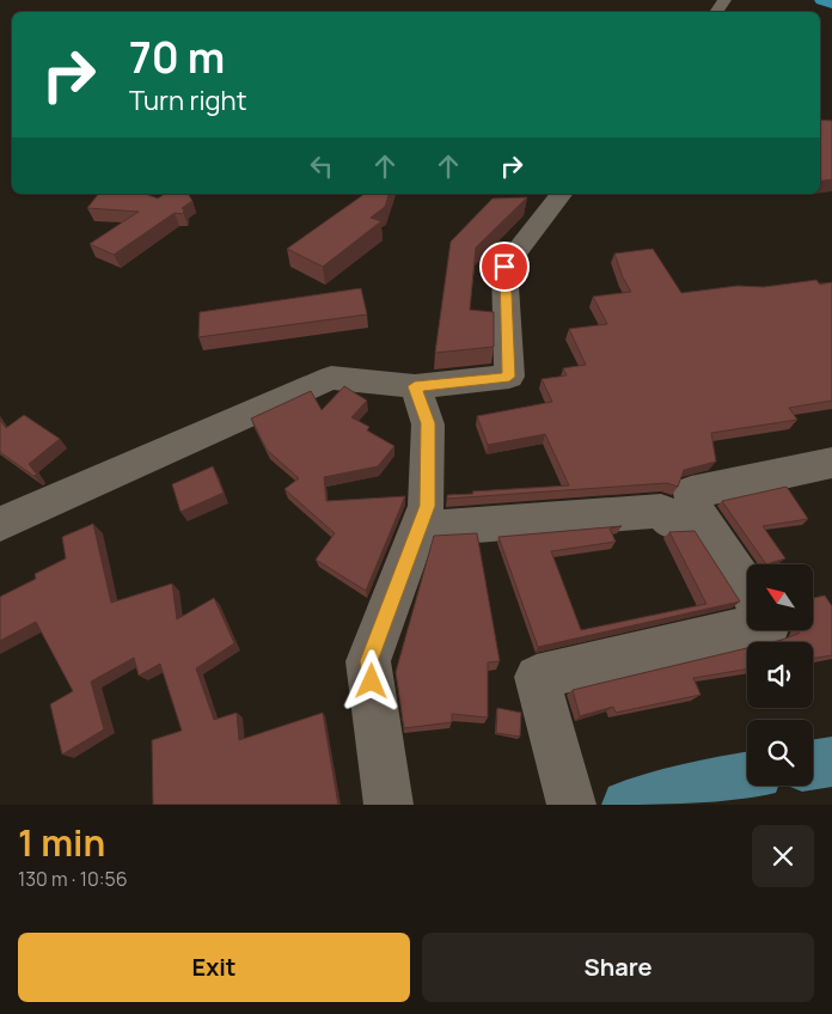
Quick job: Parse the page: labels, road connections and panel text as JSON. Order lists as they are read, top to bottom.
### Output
{
  "north": "top left",
  "page": {
    "turn": ["70 m", "Turn right"],
    "heading": ["1 min", "130 m · 10:56"],
    "buttons": ["Exit", "Share"]
  }
}
